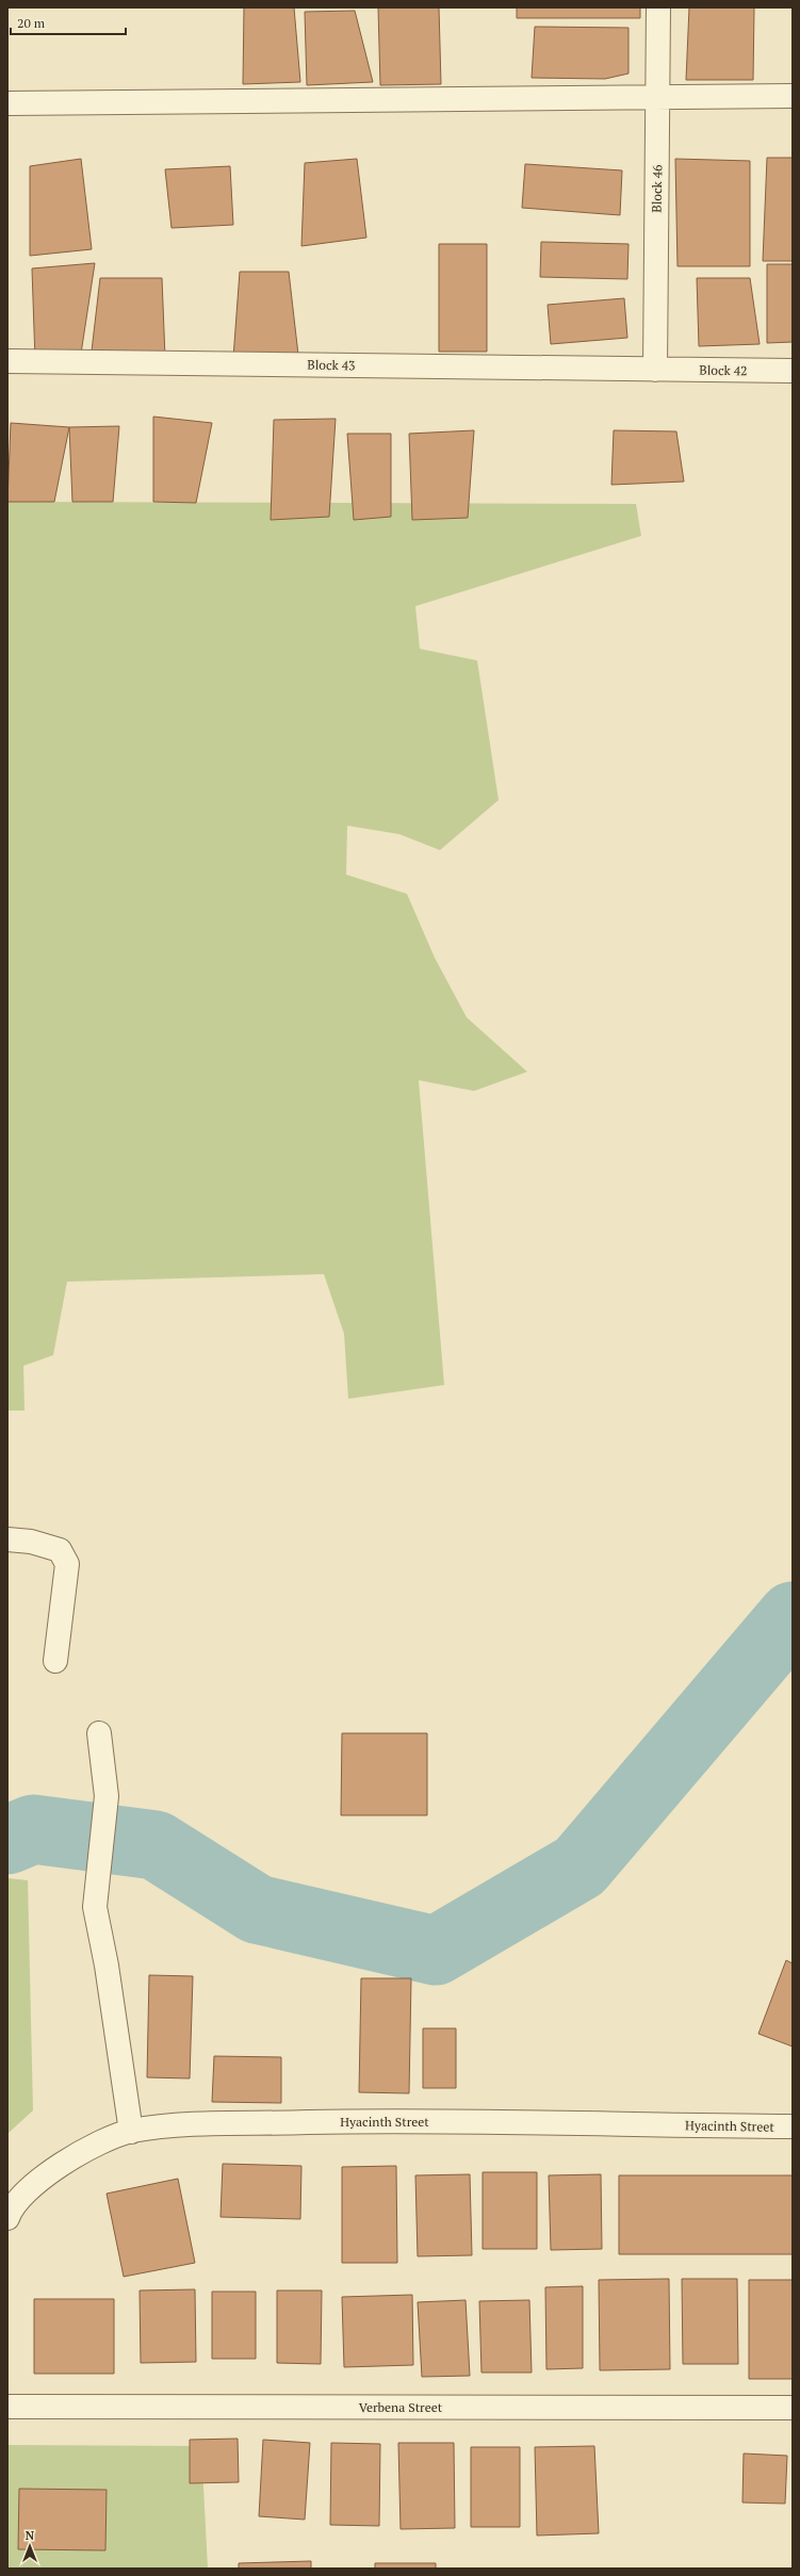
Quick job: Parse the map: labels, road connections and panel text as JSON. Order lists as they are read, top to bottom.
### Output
{
  "streets": {
    "street": [
      "Block 46",
      "Block 43",
      "Block 42",
      "Hyacinth Street",
      "Verbena Street"
    ]
  },
  "crossings": [
    ["Block 46", "Block 43"],
    ["Block 46", "Block 42"],
    ["Block 43", "Block 42"]
  ],
  "scale_bar": "20 m",
  "north": "top"
}
